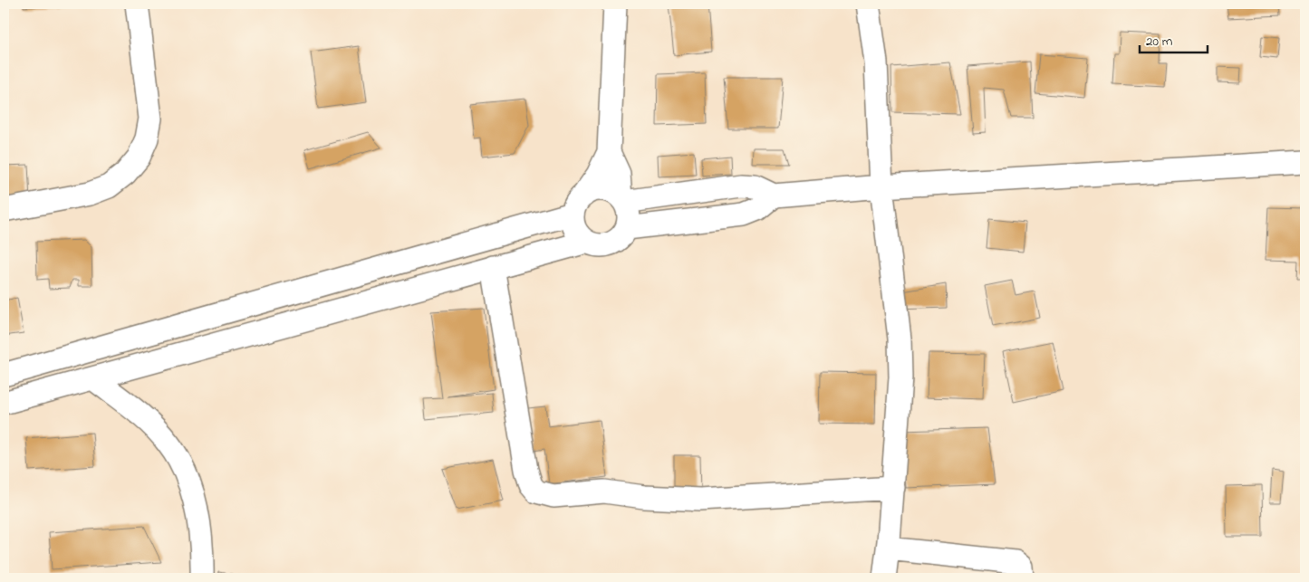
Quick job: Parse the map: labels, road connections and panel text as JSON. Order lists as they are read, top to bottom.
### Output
{
  "scale_bar": "20 m"
}
